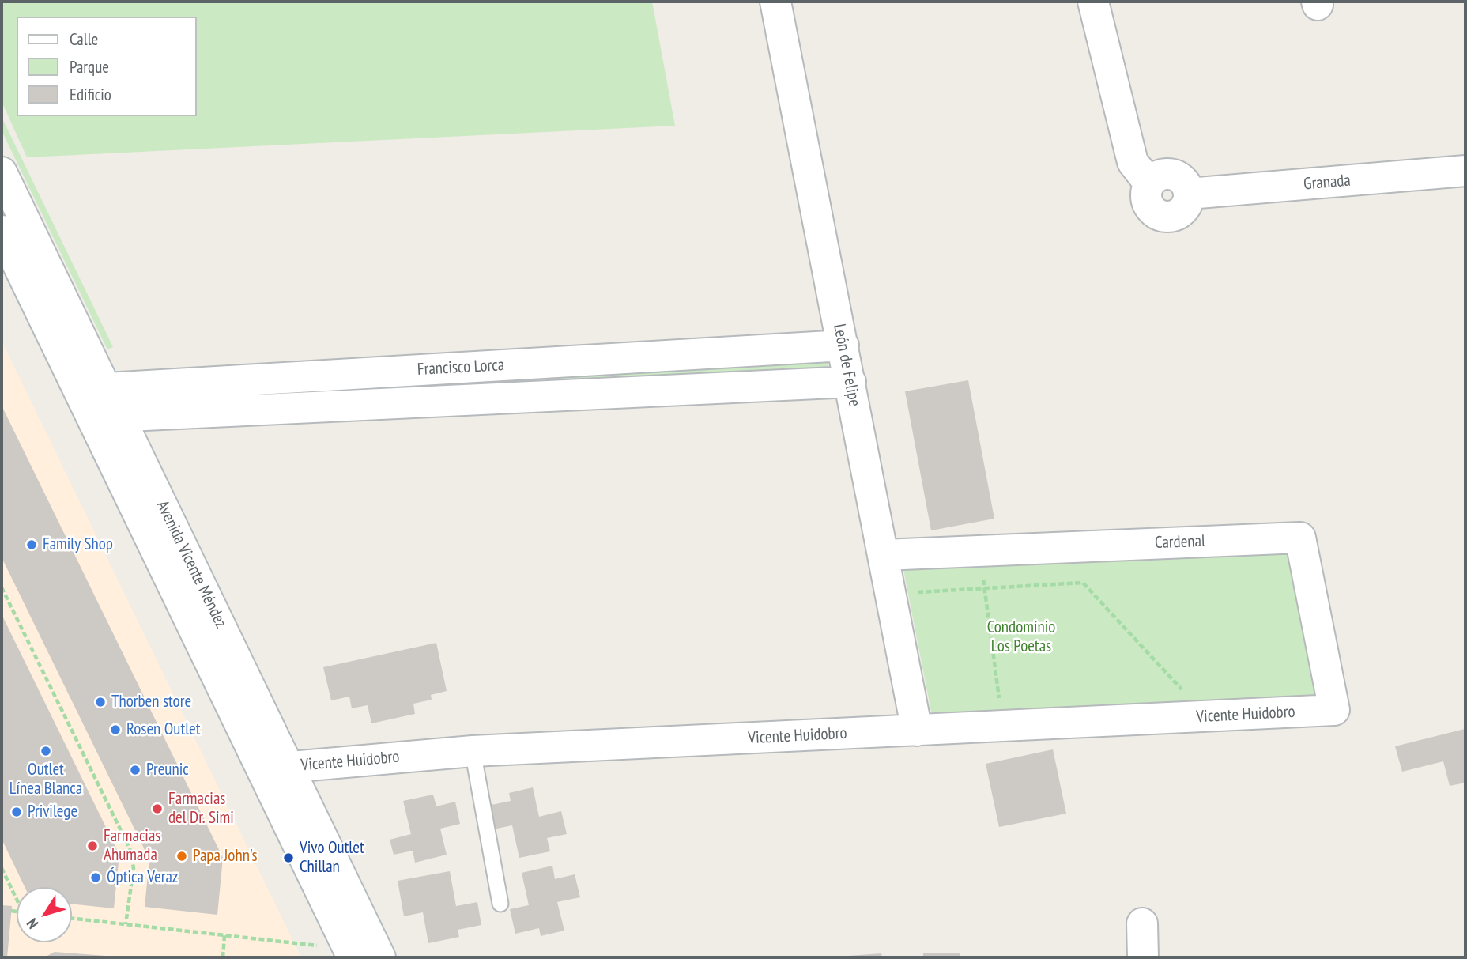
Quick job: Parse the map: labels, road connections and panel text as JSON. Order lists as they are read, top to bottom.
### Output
{
  "streets": {
    "street": [
      "Granada",
      "León de Felipe",
      "Francisco Lorca",
      "Cardenal",
      "Avenida Vicente Méndez",
      "Vicente Huidobro"
    ]
  },
  "crossings": [
    ["León de Felipe", "Francisco Lorca"],
    ["León de Felipe", "Cardenal"],
    ["León de Felipe", "Vicente Huidobro"],
    ["Francisco Lorca", "Avenida Vicente Méndez"],
    ["Cardenal", "Vicente Huidobro"],
    ["Avenida Vicente Méndez", "Vicente Huidobro"]
  ],
  "parks": ["Condominio Los Poetas"],
  "places": [
    "Family Shop",
    "Thorben store",
    "Rosen Outlet",
    "Outlet Línea Blanca",
    "Preunic",
    "Farmacias del Dr. Simi",
    "Privilege",
    "Farmacias Ahumada",
    "Papa John's",
    "Vivo Outlet Chillan",
    "Óptica Veraz"
  ],
  "legend": ["Calle", "Parque", "Edificio"],
  "north": "bottom left"
}
